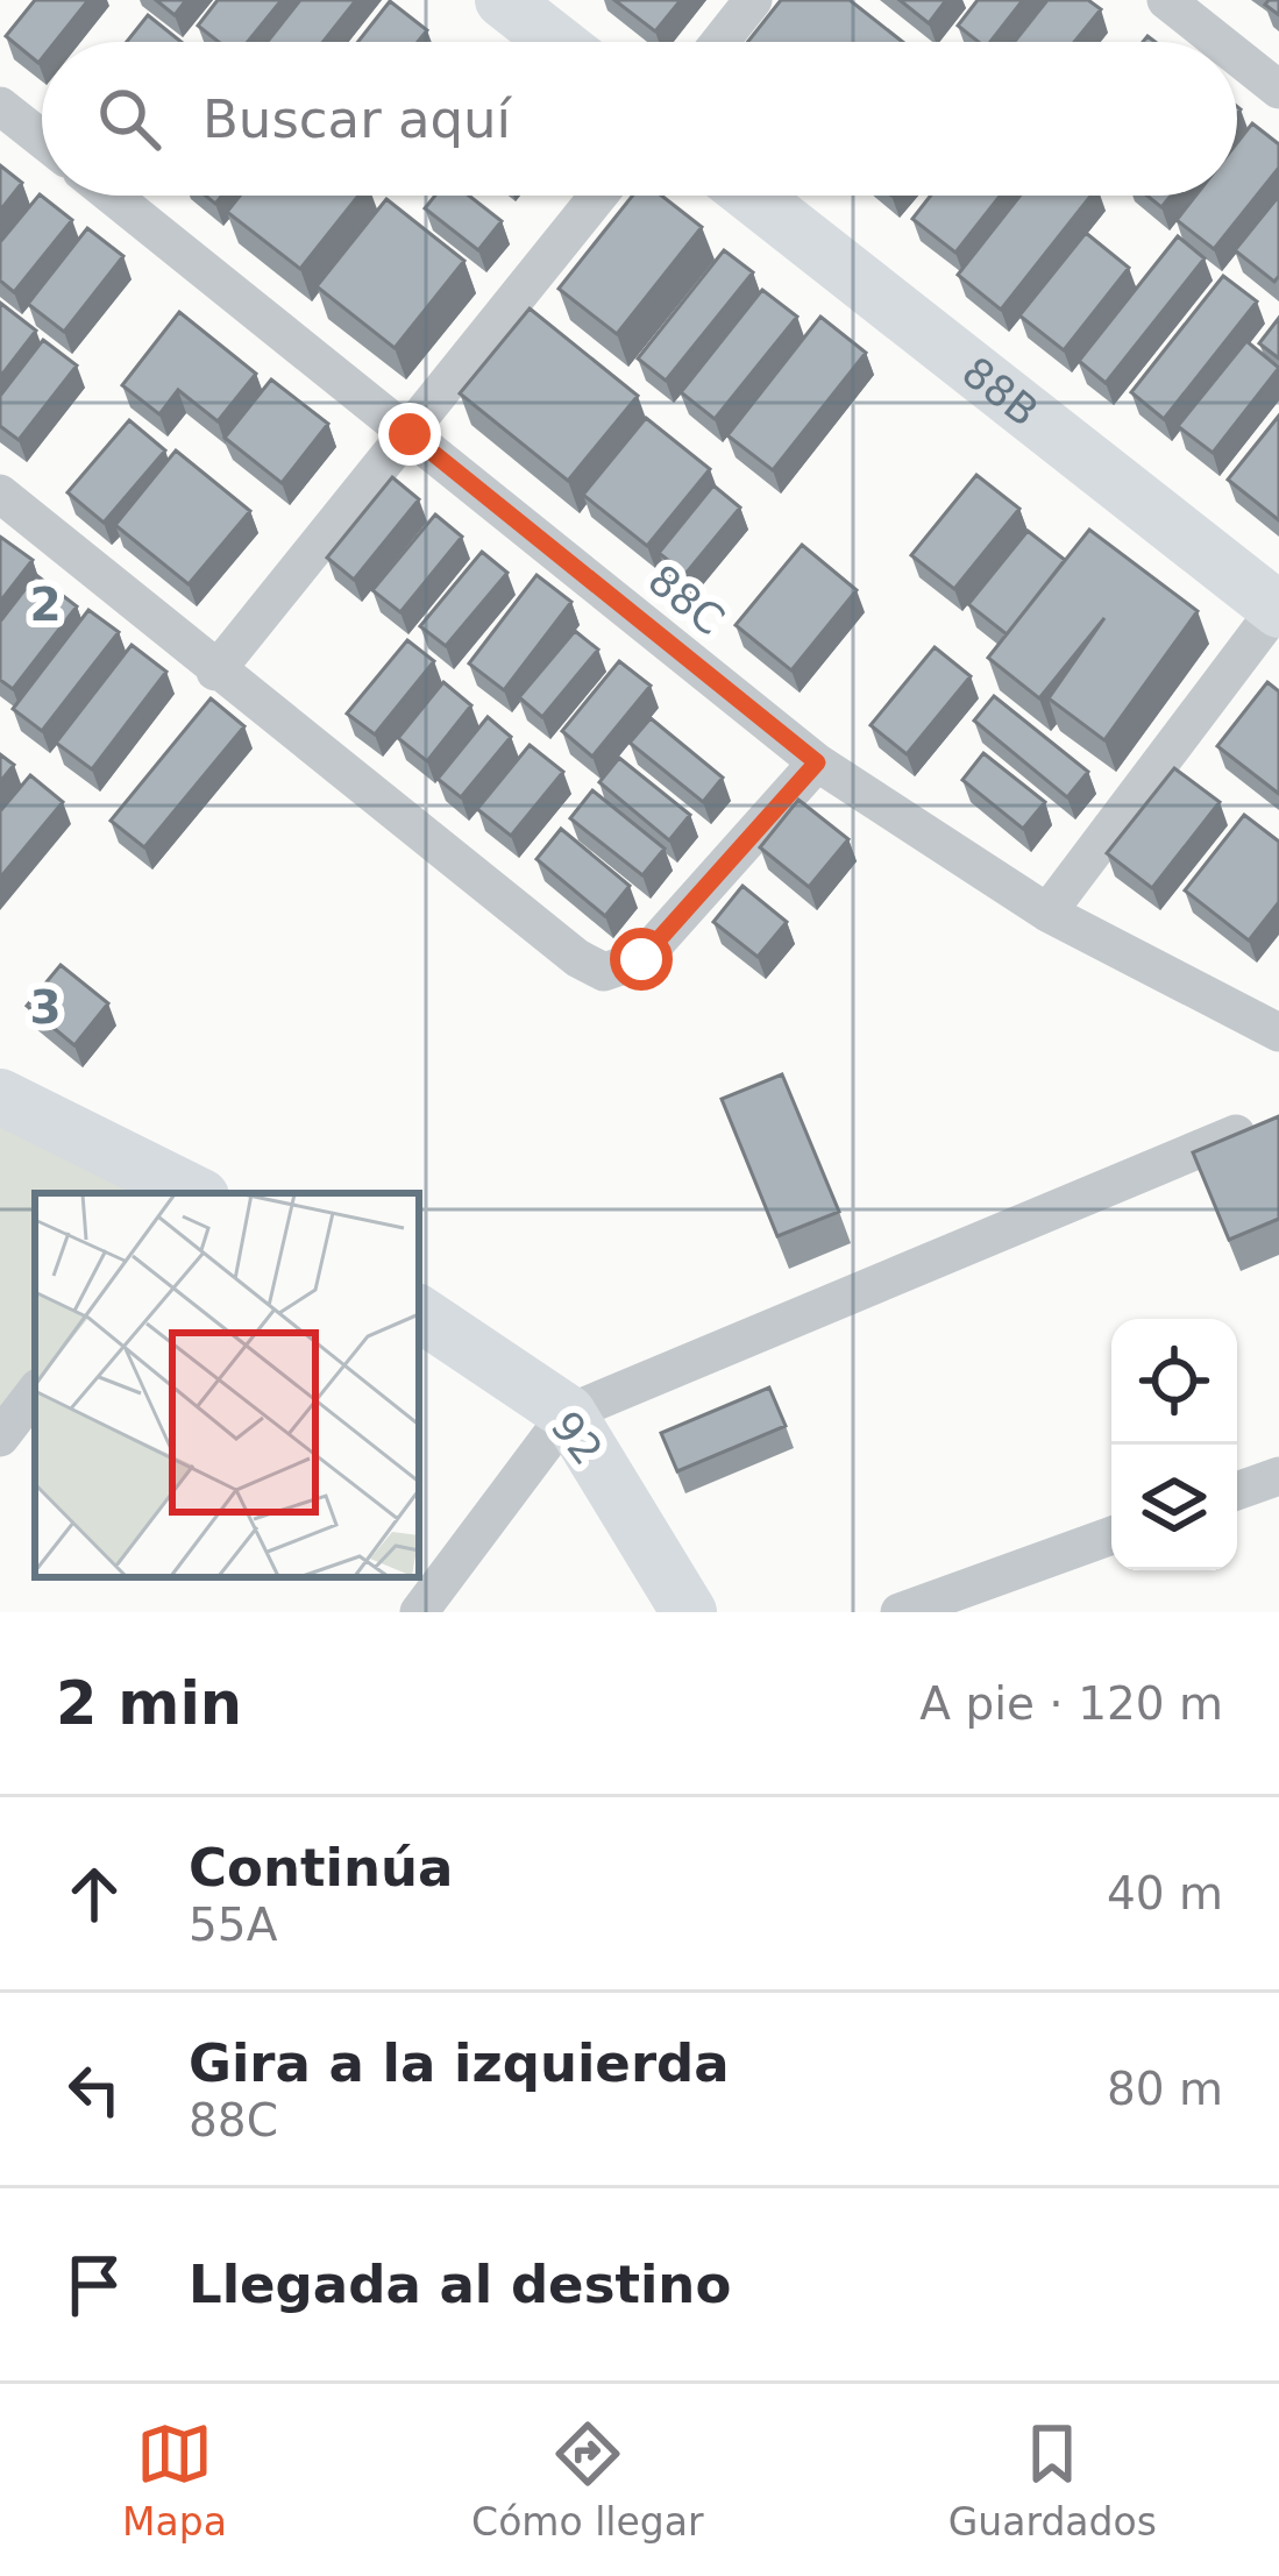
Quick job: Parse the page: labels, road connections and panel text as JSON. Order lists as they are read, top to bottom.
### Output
{
  "streets": {
    "street": ["88B", "88C", "92"]
  },
  "page": {
    "search": "Buscar aquí",
    "heading": ["2 min", "A pie · 120 m"],
    "list": [
      ["Continúa", "55A", "40 m"],
      ["Gira a la izquierda", "88C", "80 m"],
      "Llegada al destino"
    ],
    "nav": ["Mapa", "Cómo llegar", "Guardados"]
  },
  "grid": {
    "rows": ["2", "3"]
  }
}
